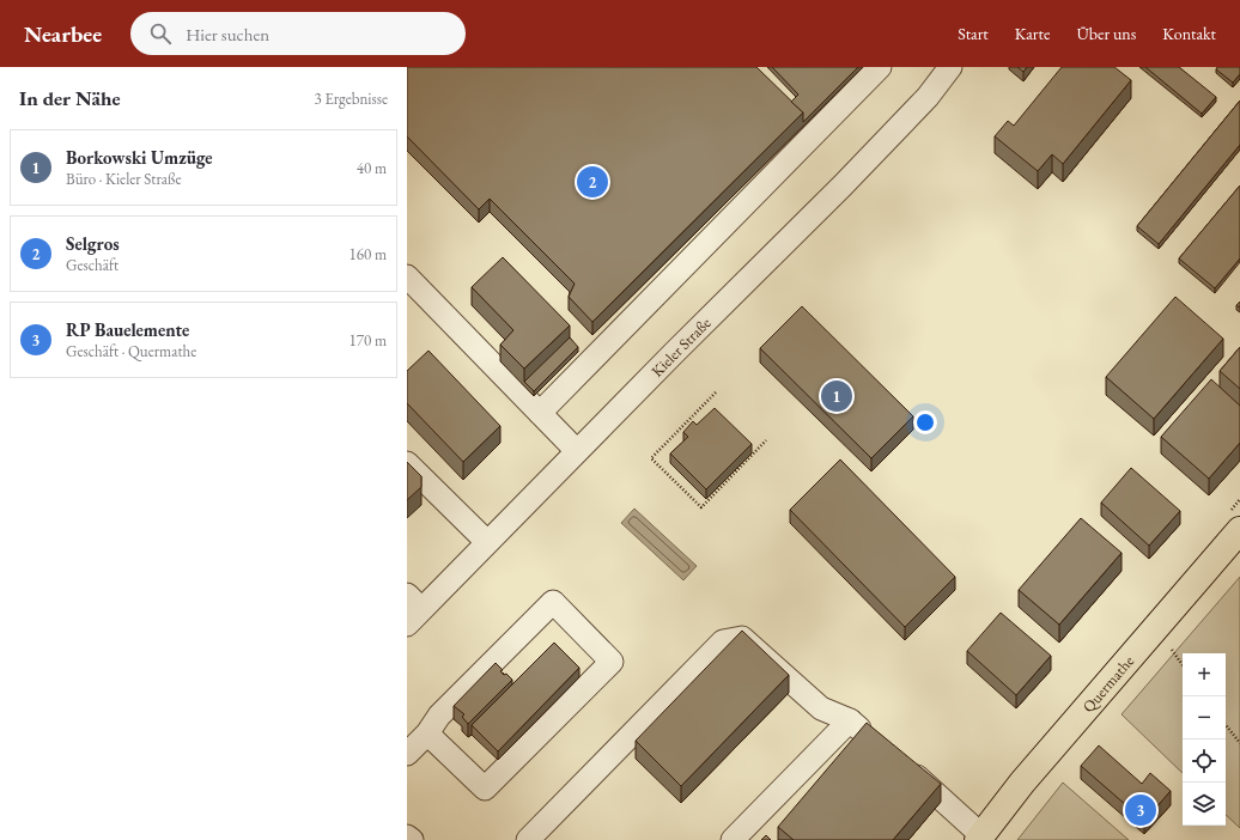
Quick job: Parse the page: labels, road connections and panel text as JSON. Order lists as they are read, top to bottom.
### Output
{
  "streets": {
    "main road": ["Quermathe"],
    "street": ["Kieler Straße"]
  },
  "page": {
    "header": "Nearbee",
    "search": "Hier suchen",
    "nav": [
      "Start",
      "Karte",
      "Über uns",
      "Kontakt"
    ],
    "heading": ["In der Nähe", "3 Ergebnisse"],
    "list": [
      {
        "mark": "1",
        "name": "Borkowski Umzüge",
        "note": "Büro · Kieler Straße",
        "value": "40 m"
      },
      {
        "mark": "2",
        "name": "Selgros",
        "note": "Geschäft",
        "value": "160 m"
      },
      {
        "mark": "3",
        "name": "RP Bauelemente",
        "note": "Geschäft · Quermathe",
        "value": "170 m"
      }
    ],
    "pins": ["2", "1", "3"],
    "map_buttons": ["+", "−"]
  }
}
